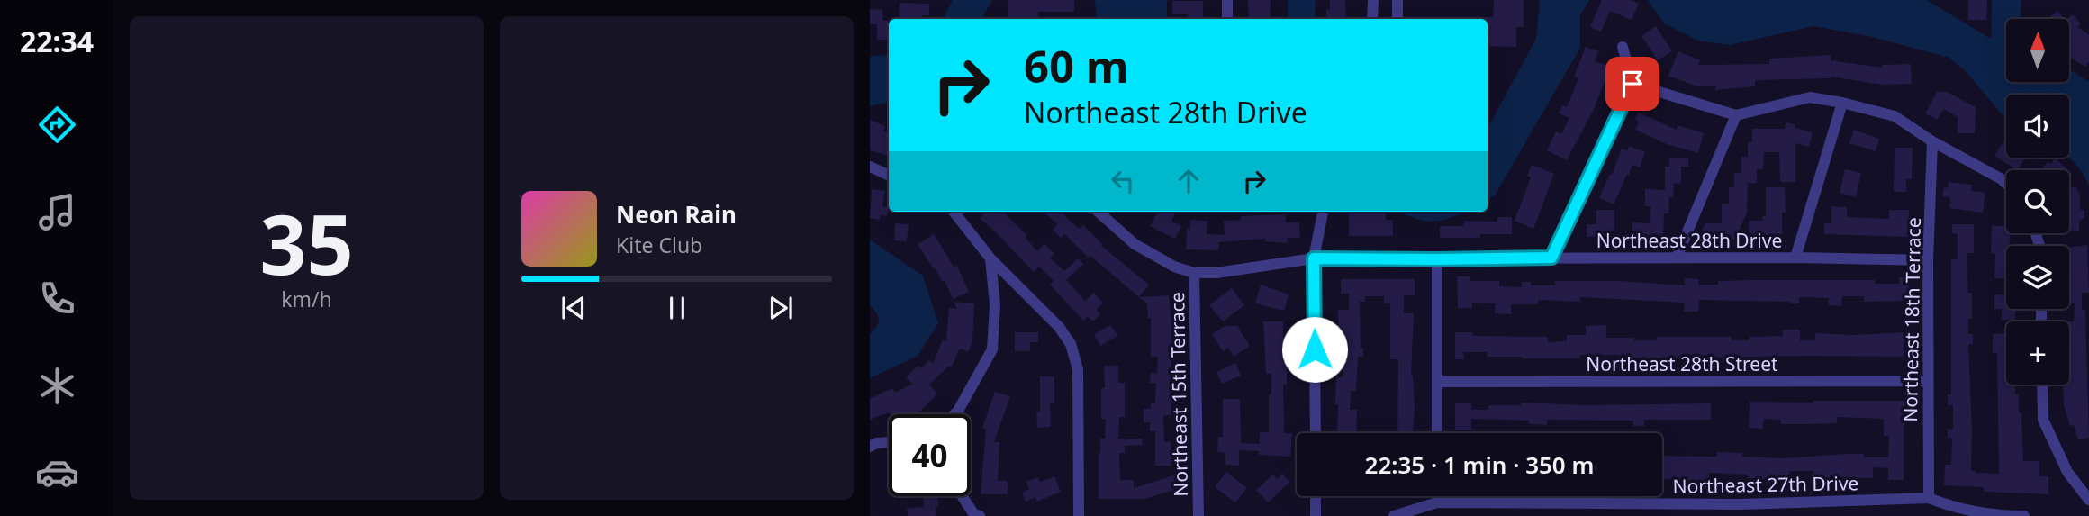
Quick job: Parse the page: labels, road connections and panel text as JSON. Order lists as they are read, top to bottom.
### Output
{
  "streets": {
    "street": [
      "Northeast 28th Drive",
      "Northeast 18th Terrace",
      "Northeast 28th Street",
      "Northeast 15th Terrace",
      "Northeast 27th Drive"
    ]
  },
  "crossings": [
    ["Northeast 28th Drive", "Northeast 18th Terrace"],
    ["Northeast 28th Drive", "Northeast 15th Terrace"],
    ["Northeast 18th Terrace", "Northeast 28th Street"],
    ["Northeast 18th Terrace", "Northeast 27th Drive"]
  ],
  "north": "top",
  "page": {
    "tabs": "22:34",
    "tile": ["35", "km/h"],
    "map_buttons": "+",
    "turn": ["60 m", "Northeast 28th Drive"],
    "song": ["Neon Rain", "Kite Club"],
    "limit": "40",
    "trip": "22:35 · 1 min · 350 m"
  }
}
